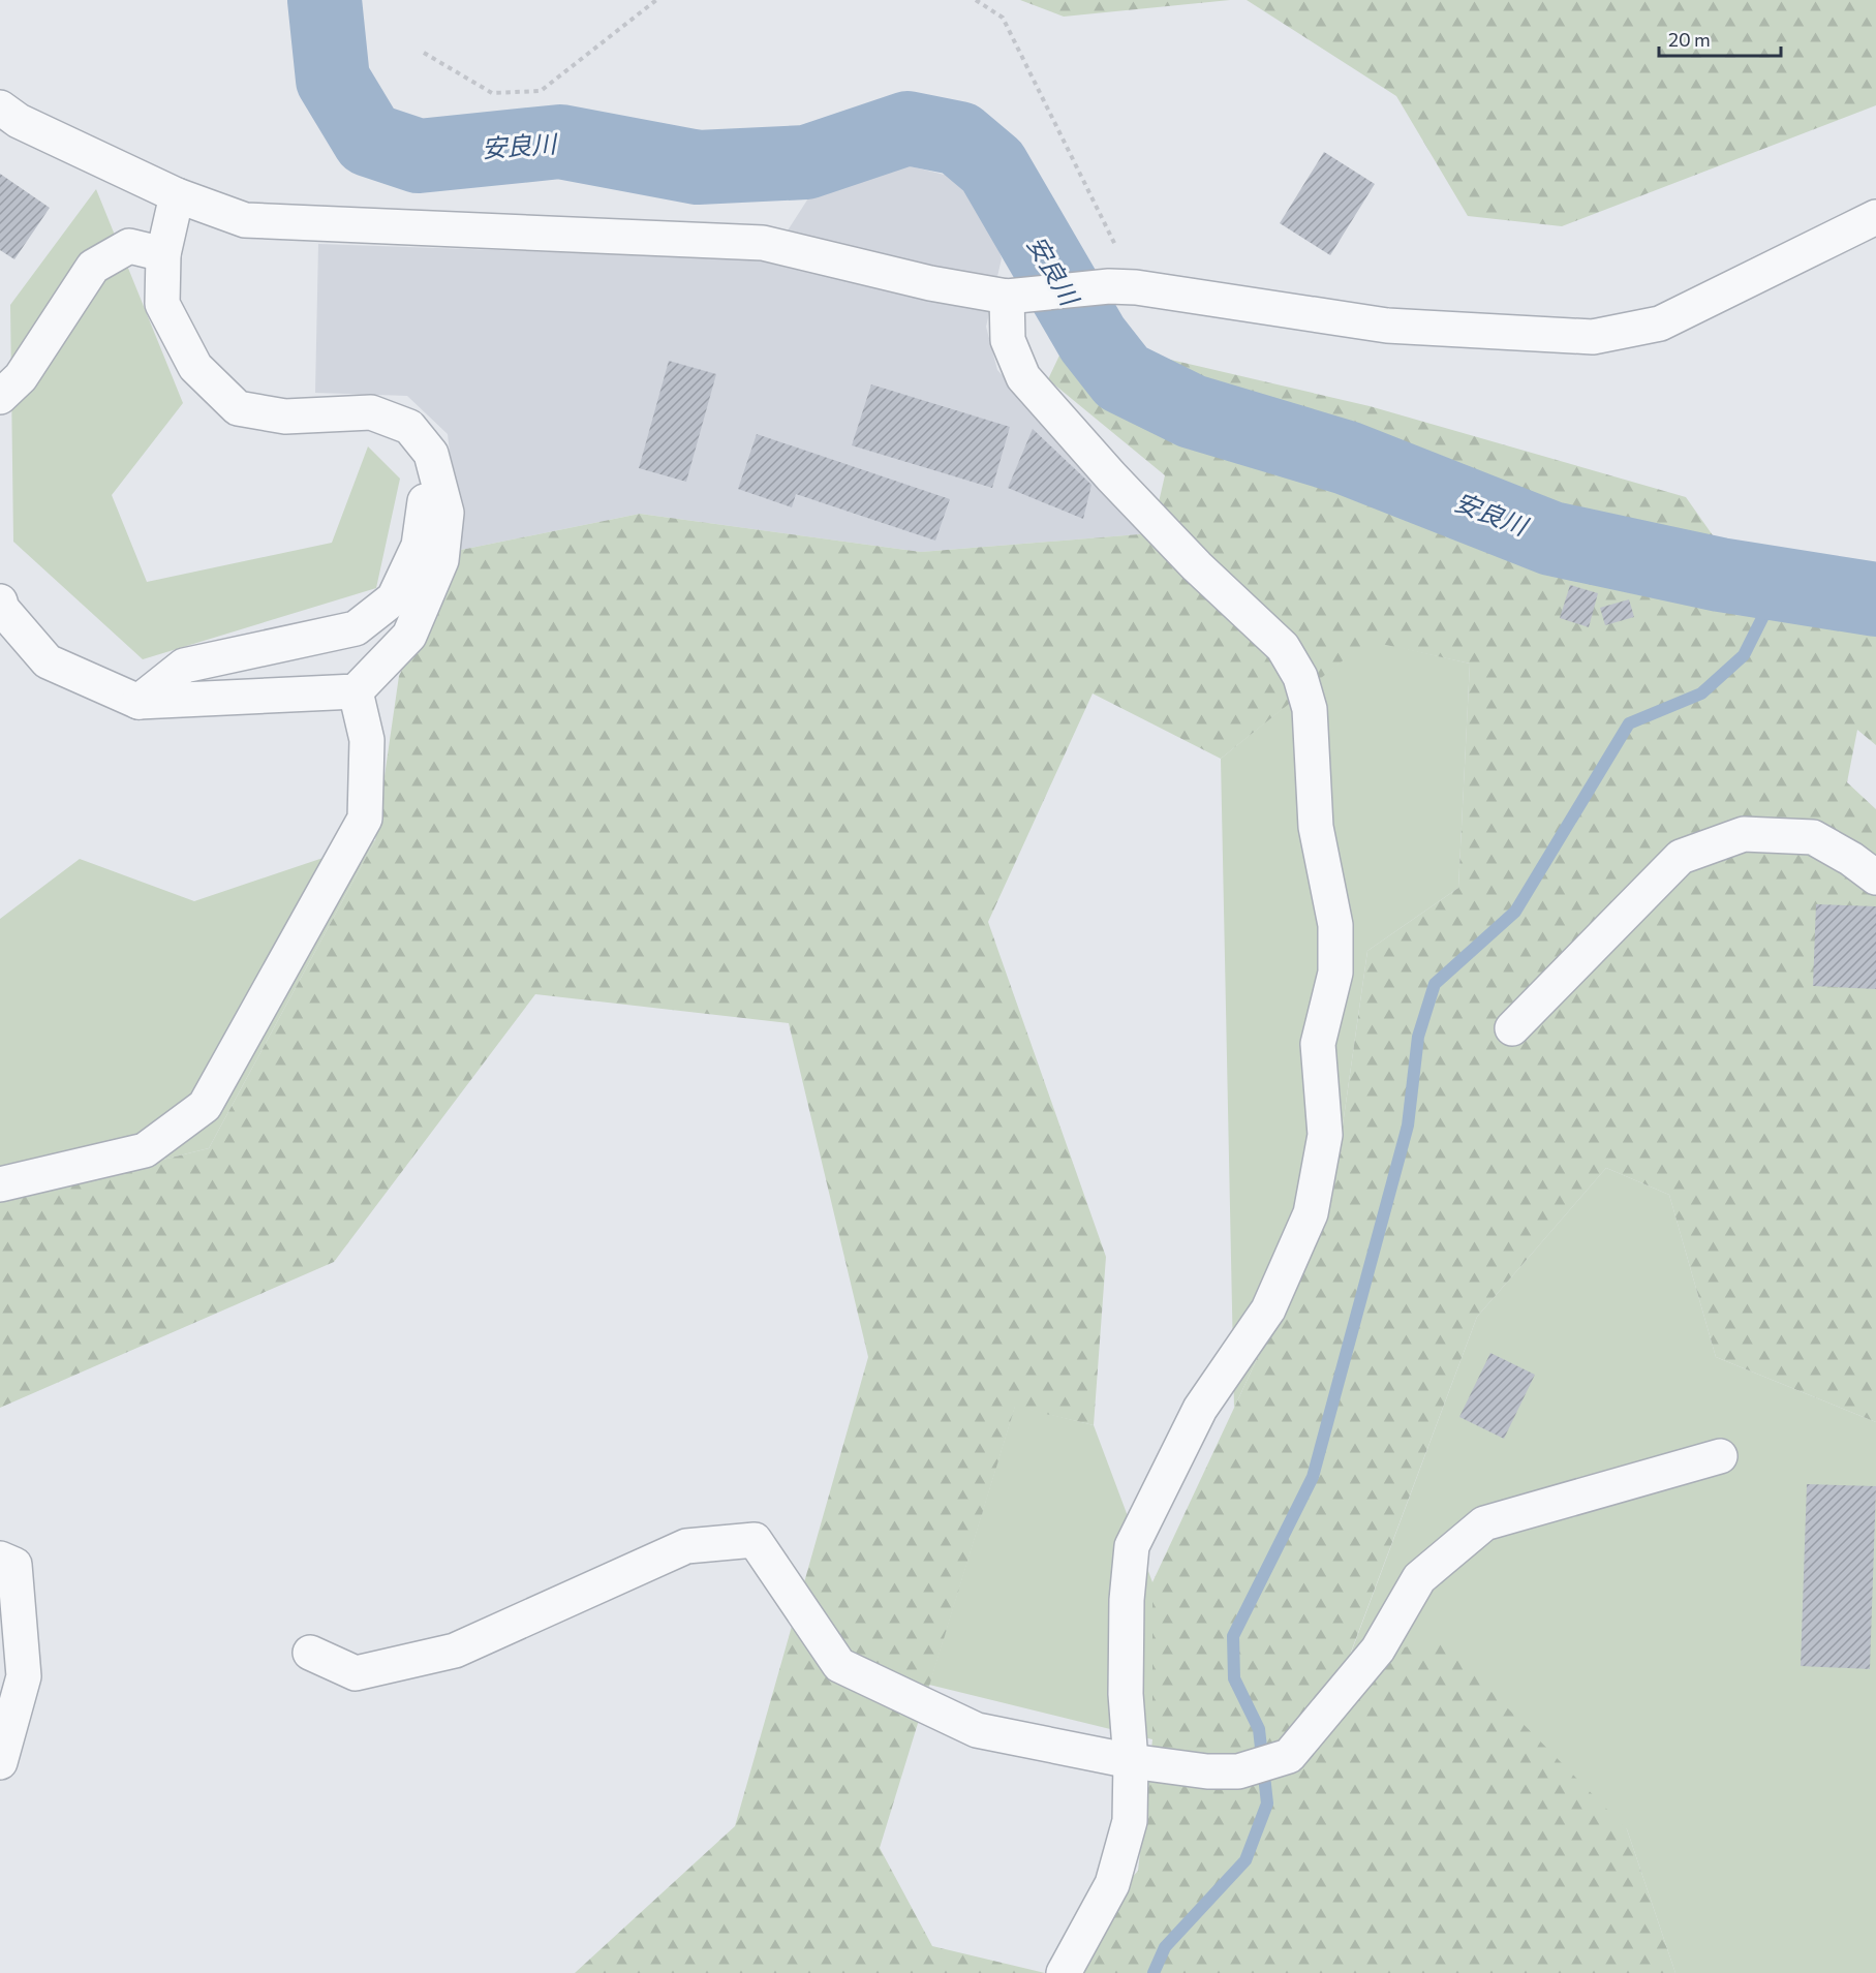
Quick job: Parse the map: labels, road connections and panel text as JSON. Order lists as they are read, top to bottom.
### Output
{
  "water": ["安良川"],
  "scale_bar": "20 m"
}
